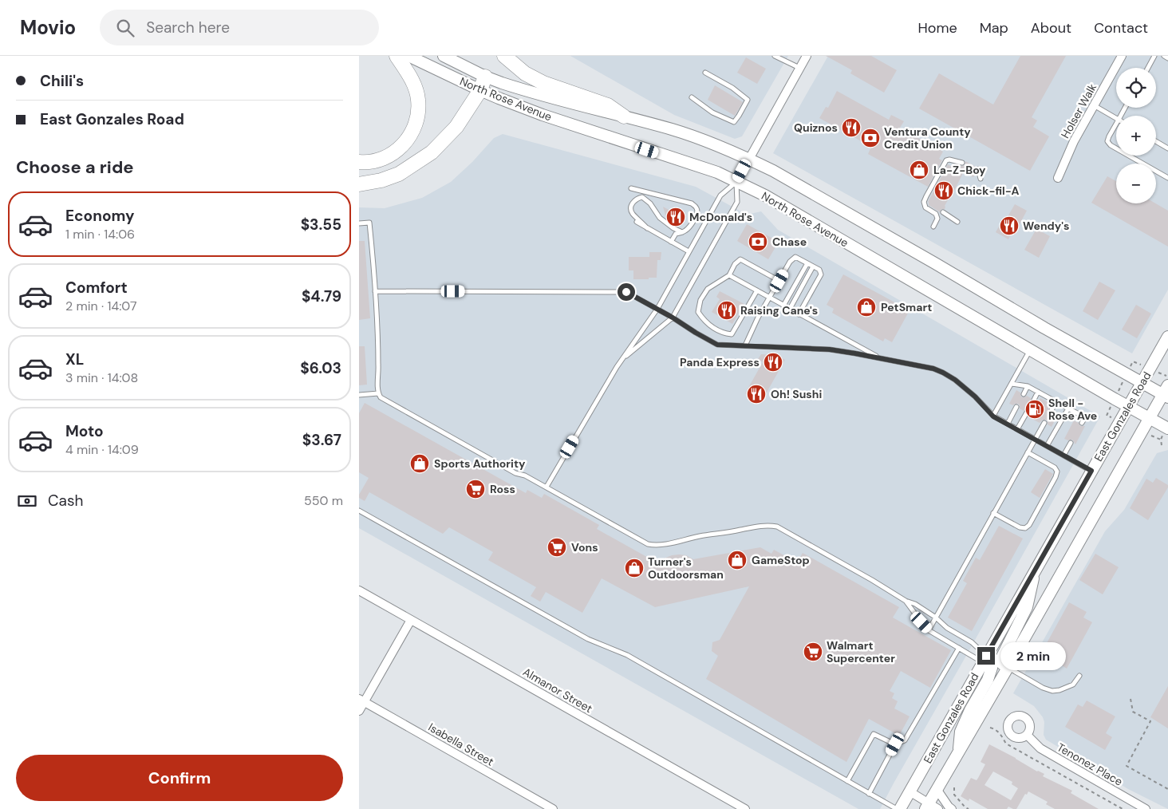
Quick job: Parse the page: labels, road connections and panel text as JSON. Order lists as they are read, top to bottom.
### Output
{
  "streets": {
    "main road": ["North Rose Avenue", "East Gonzales Road"],
    "street": [
      "Holser Walk",
      "Almanor Street",
      "Isabella Street",
      "Tenonez Place"
    ]
  },
  "crossings": [
    ["North Rose Avenue", "East Gonzales Road"]
  ],
  "places": {
    "restaurant": [
      "Quiznos",
      "Chick-fil-A",
      "McDonald's",
      "Wendy's",
      "Raising Cane's",
      "Panda Express",
      "Oh! Sushi"
    ],
    "bank": ["Ventura County Credit Union", "Chase"],
    "shop": [
      "La-Z-Boy",
      "PetSmart",
      "Sports Authority",
      "GameStop",
      "Turner's Outdoorsman"
    ],
    "fuel station": ["Shell - Rose Ave"],
    "supermarket": ["Ross", "Vons", "Walmart Supercenter"]
  },
  "page": {
    "header": "Movio",
    "search": "Search here",
    "nav": [
      "Home",
      "Map",
      "About",
      "Contact"
    ],
    "banner": ["Chili's", "East Gonzales Road"],
    "map_buttons": ["+", "−"],
    "heading": "Choose a ride",
    "list": [
      {
        "name": "Economy",
        "note": "1 min · 14:06",
        "value": "$3.55"
      },
      {
        "name": "Comfort",
        "note": "2 min · 14:07",
        "value": "$4.79"
      },
      {
        "name": "XL",
        "note": "3 min · 14:08",
        "value": "$6.03"
      },
      {
        "name": "Moto",
        "note": "4 min · 14:09",
        "value": "$3.67"
      }
    ],
    "pay": ["Cash", "550 m"],
    "bubble": "2 min",
    "buttons": "Confirm"
  }
}
